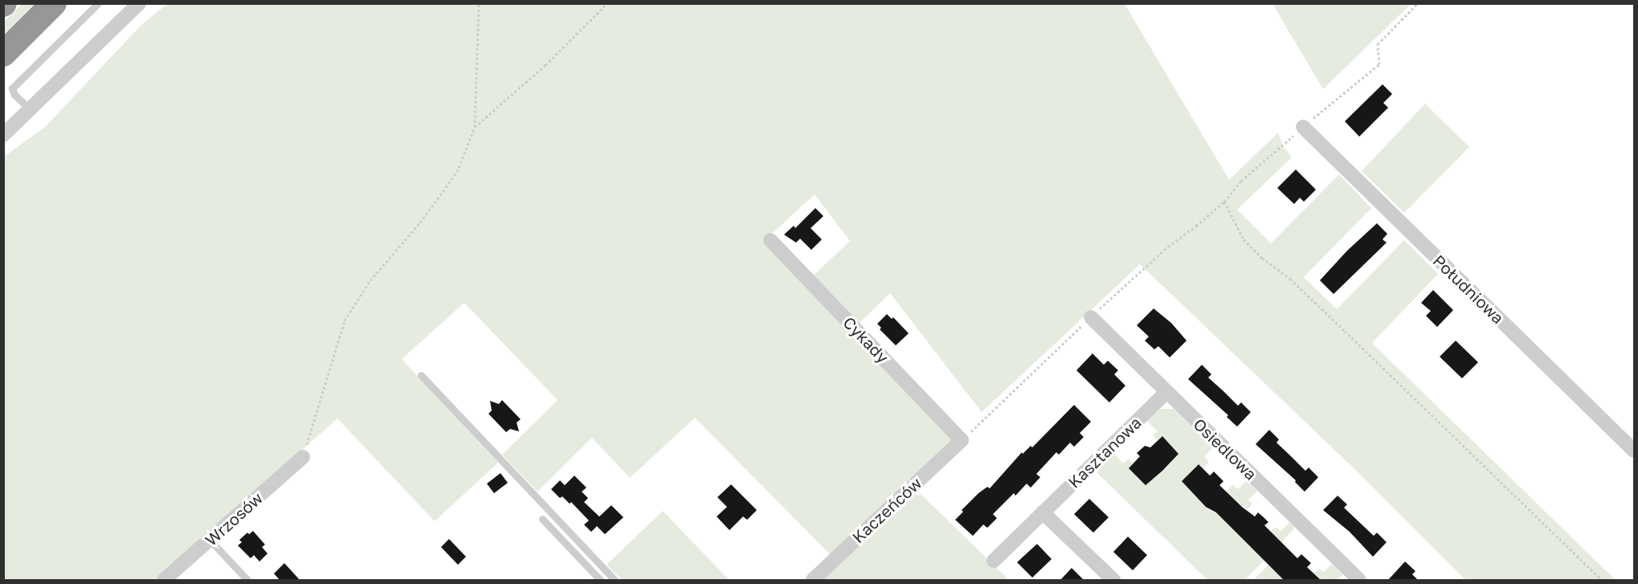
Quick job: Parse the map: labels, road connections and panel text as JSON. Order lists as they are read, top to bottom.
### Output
{
  "streets": {
    "street": [
      "Południowa",
      "Cykady",
      "Osiedlowa",
      "Kasztanowa",
      "Kaczeńców",
      "Wrzosów"
    ]
  },
  "crossings": [
    ["Cykady", "Kaczeńców"],
    ["Osiedlowa", "Kasztanowa"]
  ]
}
